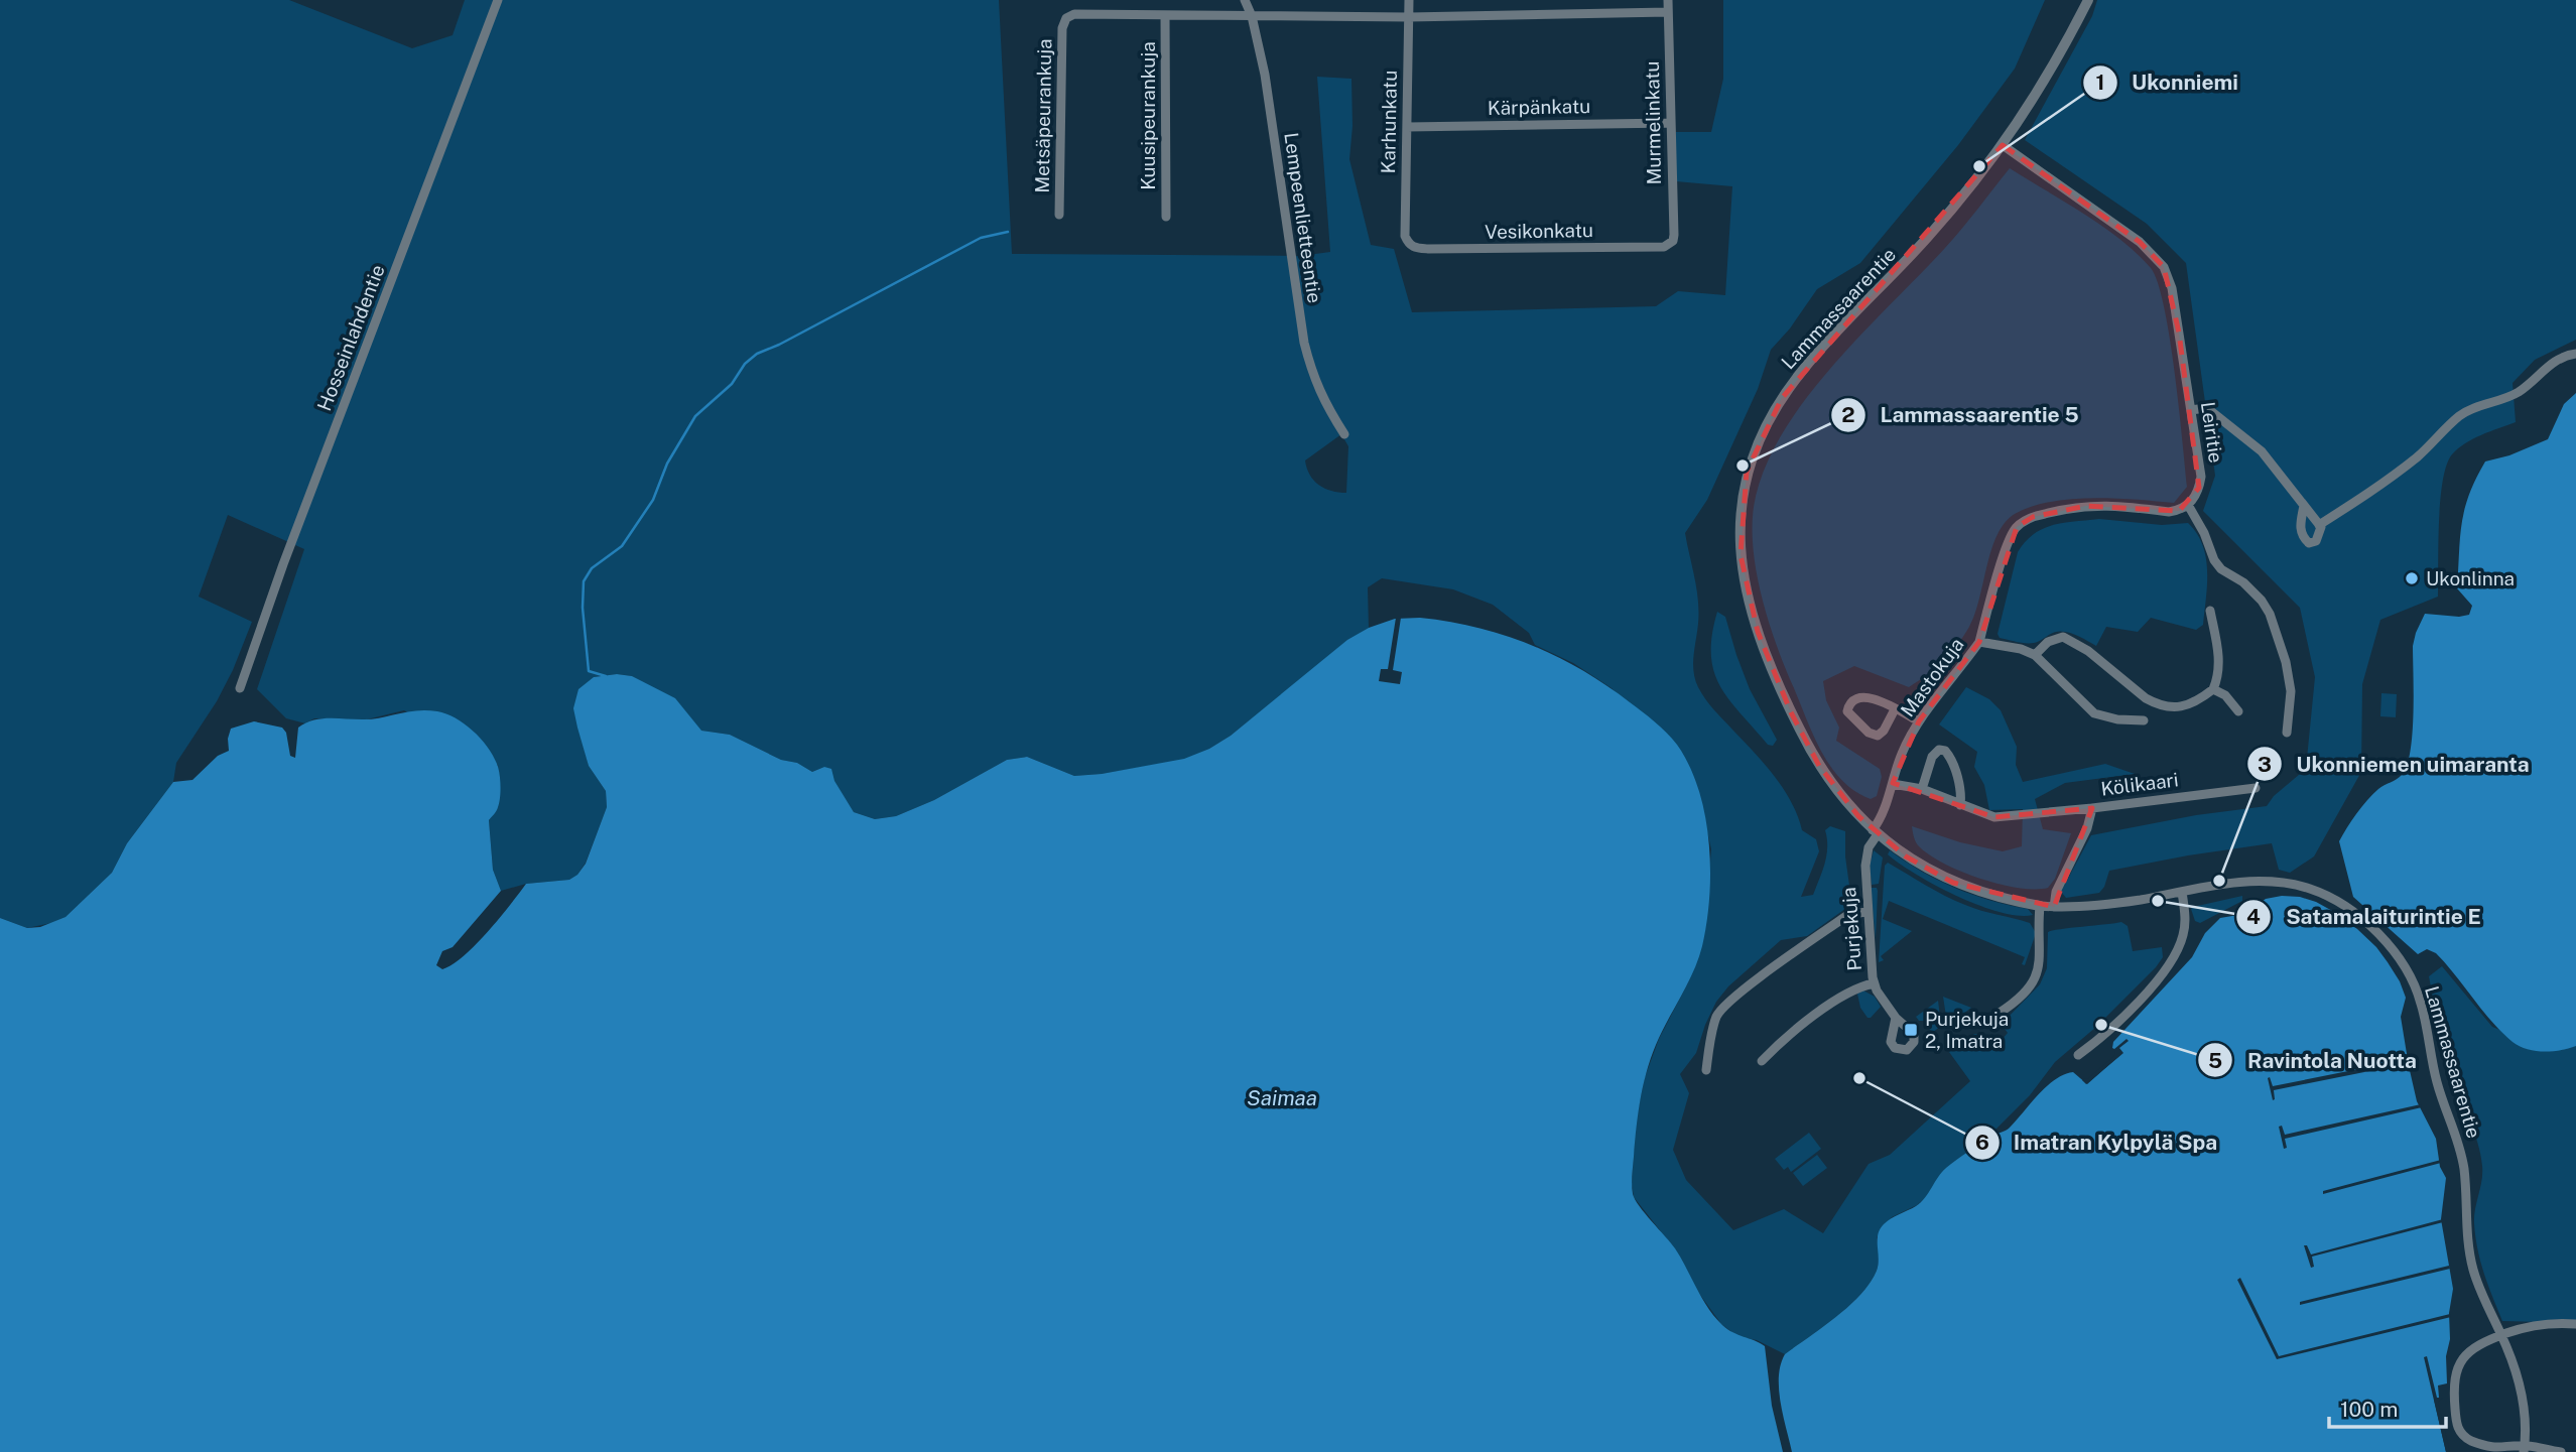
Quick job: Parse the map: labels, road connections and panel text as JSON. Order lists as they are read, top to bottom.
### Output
{
  "streets": {
    "street": [
      "Kärpänkatu",
      "Metsäpeurankuja",
      "Kuusipeurankuja",
      "Karhunkatu",
      "Murmelinkatu",
      "Lempeenlietteentie",
      "Vesikonkatu",
      "Lammassaarentie",
      "Hosseinlahdentie",
      "Leiritie",
      "Mastokuja",
      "Kölikaari",
      "Purjekuja"
    ]
  },
  "crossings": [
    ["Kärpänkatu", "Karhunkatu"],
    ["Kärpänkatu", "Murmelinkatu"],
    ["Metsäpeurankuja", "Kuusipeurankuja"],
    ["Karhunkatu", "Vesikonkatu"],
    ["Murmelinkatu", "Vesikonkatu"],
    ["Lammassaarentie", "Leiritie"],
    ["Lammassaarentie", "Mastokuja"],
    ["Lammassaarentie", "Kölikaari"],
    ["Lammassaarentie", "Purjekuja"],
    ["Mastokuja", "Purjekuja"]
  ],
  "water": ["Saimaa"],
  "places": {
    "other": [
      "Ukonniemi",
      "Lammassaarentie 5",
      "Ukonlinna",
      "Ukonniemen uimaranta",
      "Satamalaiturintie E",
      "Ravintola Nuotta",
      "Imatran Kylpylä Spa"
    ],
    "transit": ["Purjekuja 2, Imatra"]
  },
  "scale_bar": "100 m"
}
